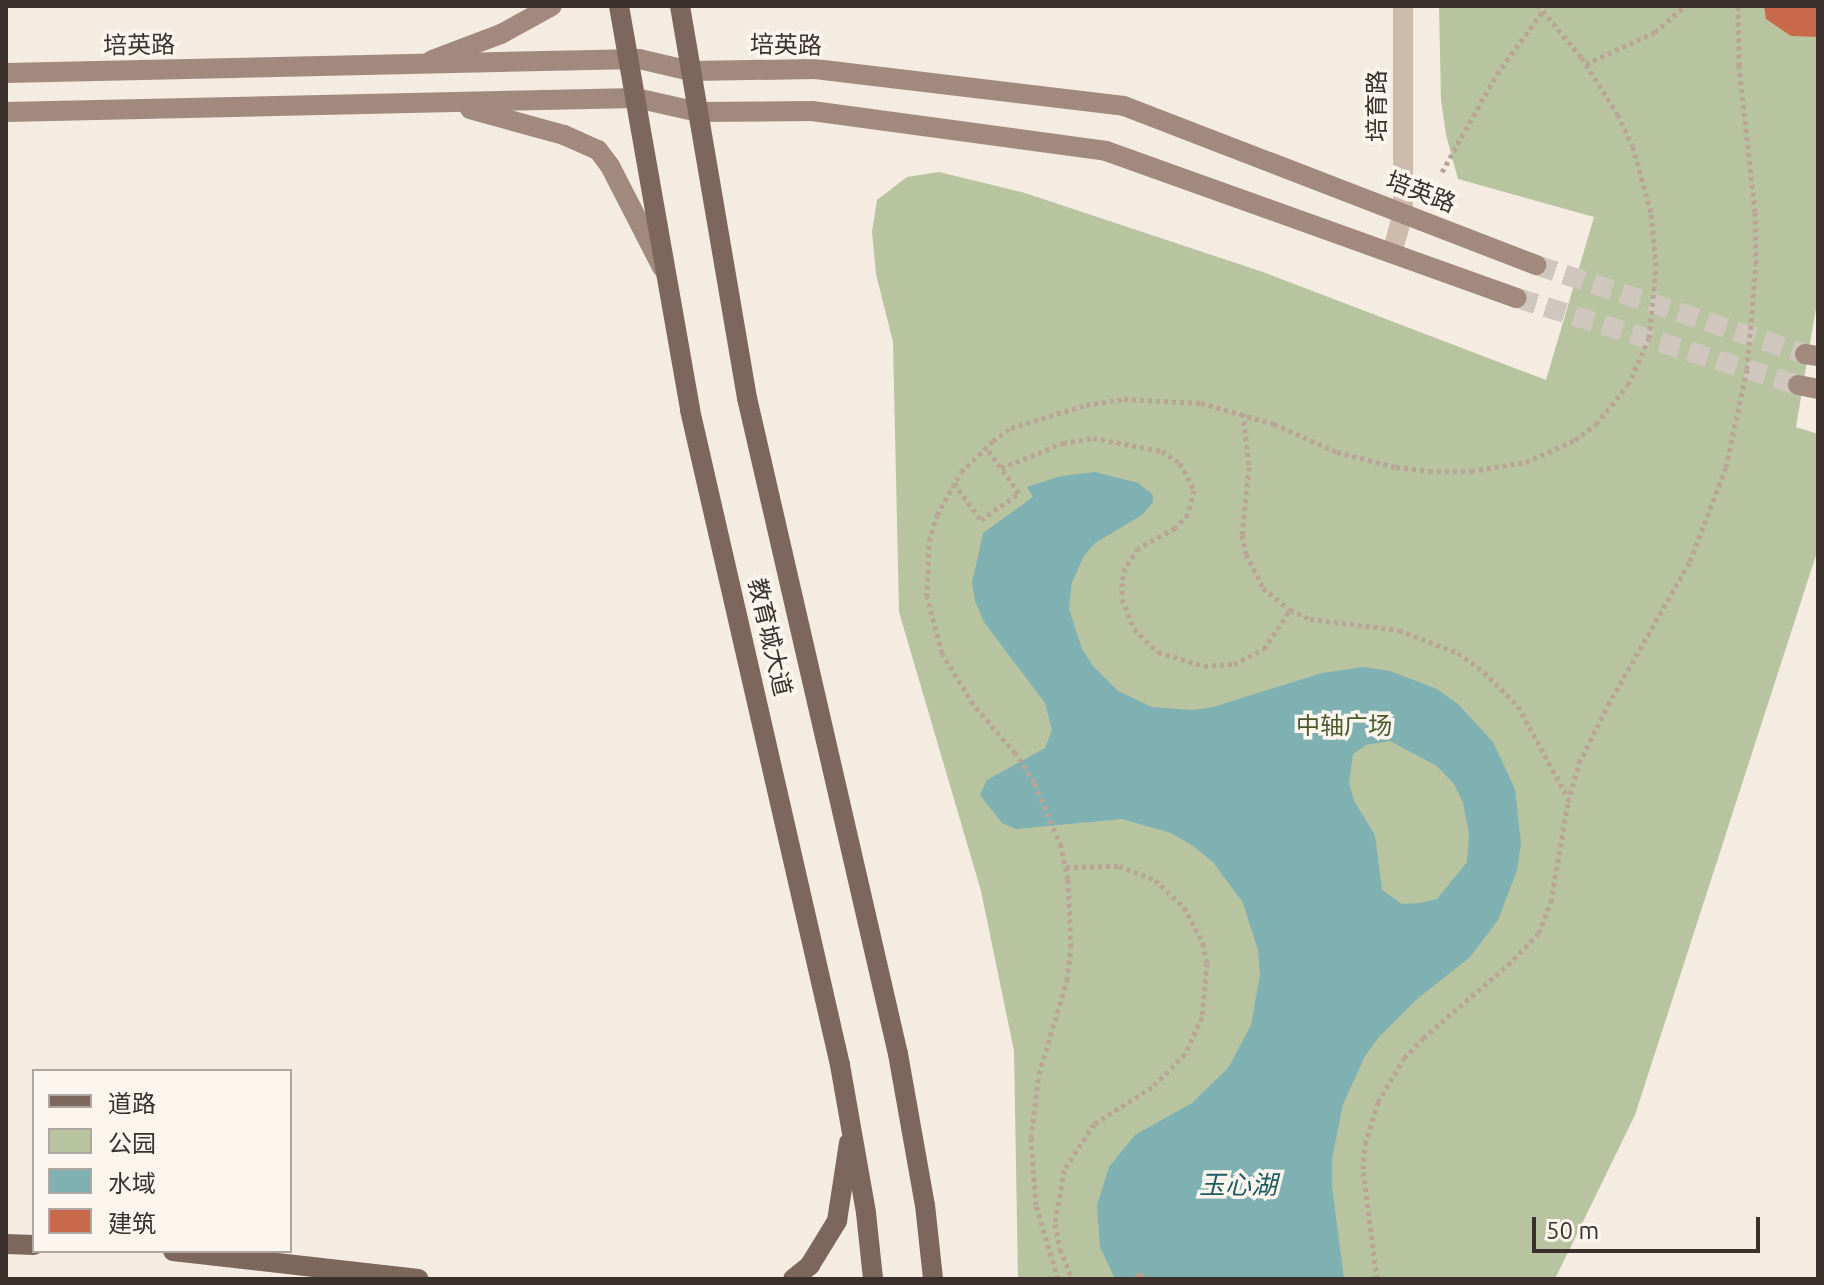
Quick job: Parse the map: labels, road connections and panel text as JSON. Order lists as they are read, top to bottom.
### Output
{
  "streets": {
    "main road": ["培英路", "教育城大道"],
    "street": ["培育路"]
  },
  "crossings": [
    ["培英路", "培育路"],
    ["培英路", "教育城大道"]
  ],
  "water": ["玉心湖"],
  "parks": ["中轴广场"],
  "legend": [
    "道路",
    "公园",
    "水域",
    "建筑"
  ],
  "scale_bar": "50 m"
}
